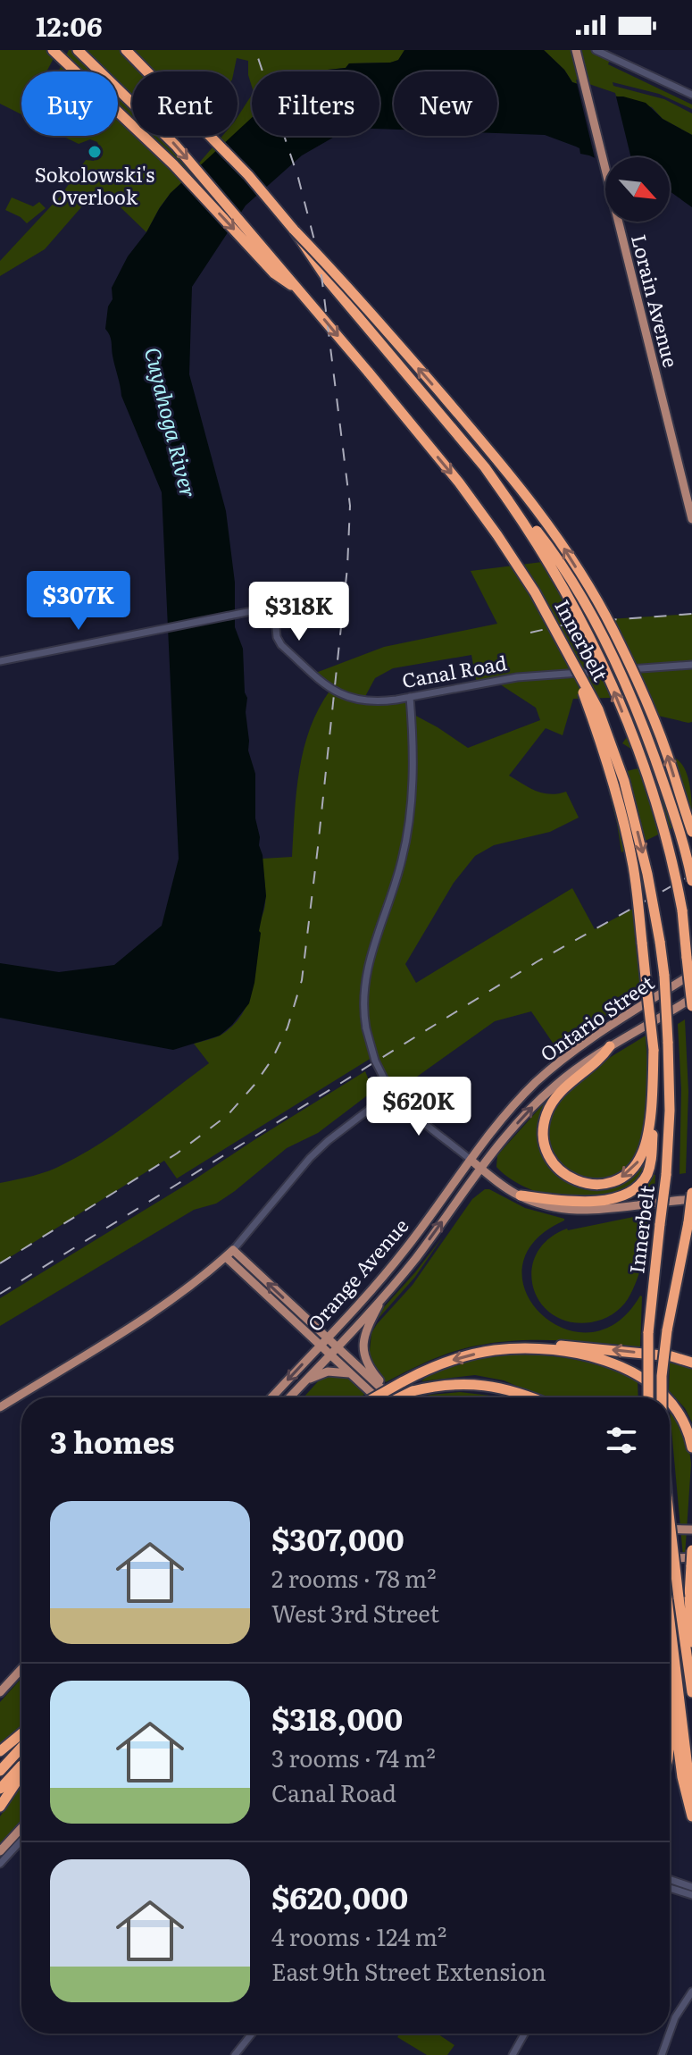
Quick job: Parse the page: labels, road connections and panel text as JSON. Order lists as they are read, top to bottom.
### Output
{
  "streets": {
    "highway": ["Innerbelt"],
    "main road": ["Lorain Avenue", "Ontario Street", "Orange Avenue"],
    "street": ["Canal Road"]
  },
  "crossings": [
    ["Ontario Street", "Orange Avenue"]
  ],
  "water": ["Cuyahoga River"],
  "places": ["Sokolowski's Overlook"],
  "north": "bottom right",
  "page": {
    "status": "12:06",
    "chip": [
      "Buy",
      "Rent",
      "Filters",
      "New"
    ],
    "price": ["$307K", "$318K", "$620K"],
    "heading": "3 homes",
    "list": [
      {
        "name": "$307,000",
        "note": "2 rooms · 78 m² · West 3rd Street"
      },
      {
        "name": "$318,000",
        "note": "3 rooms · 74 m² · Canal Road"
      },
      {
        "name": "$620,000",
        "note": "4 rooms · 124 m² · East 9th Street Extension"
      }
    ]
  }
}
